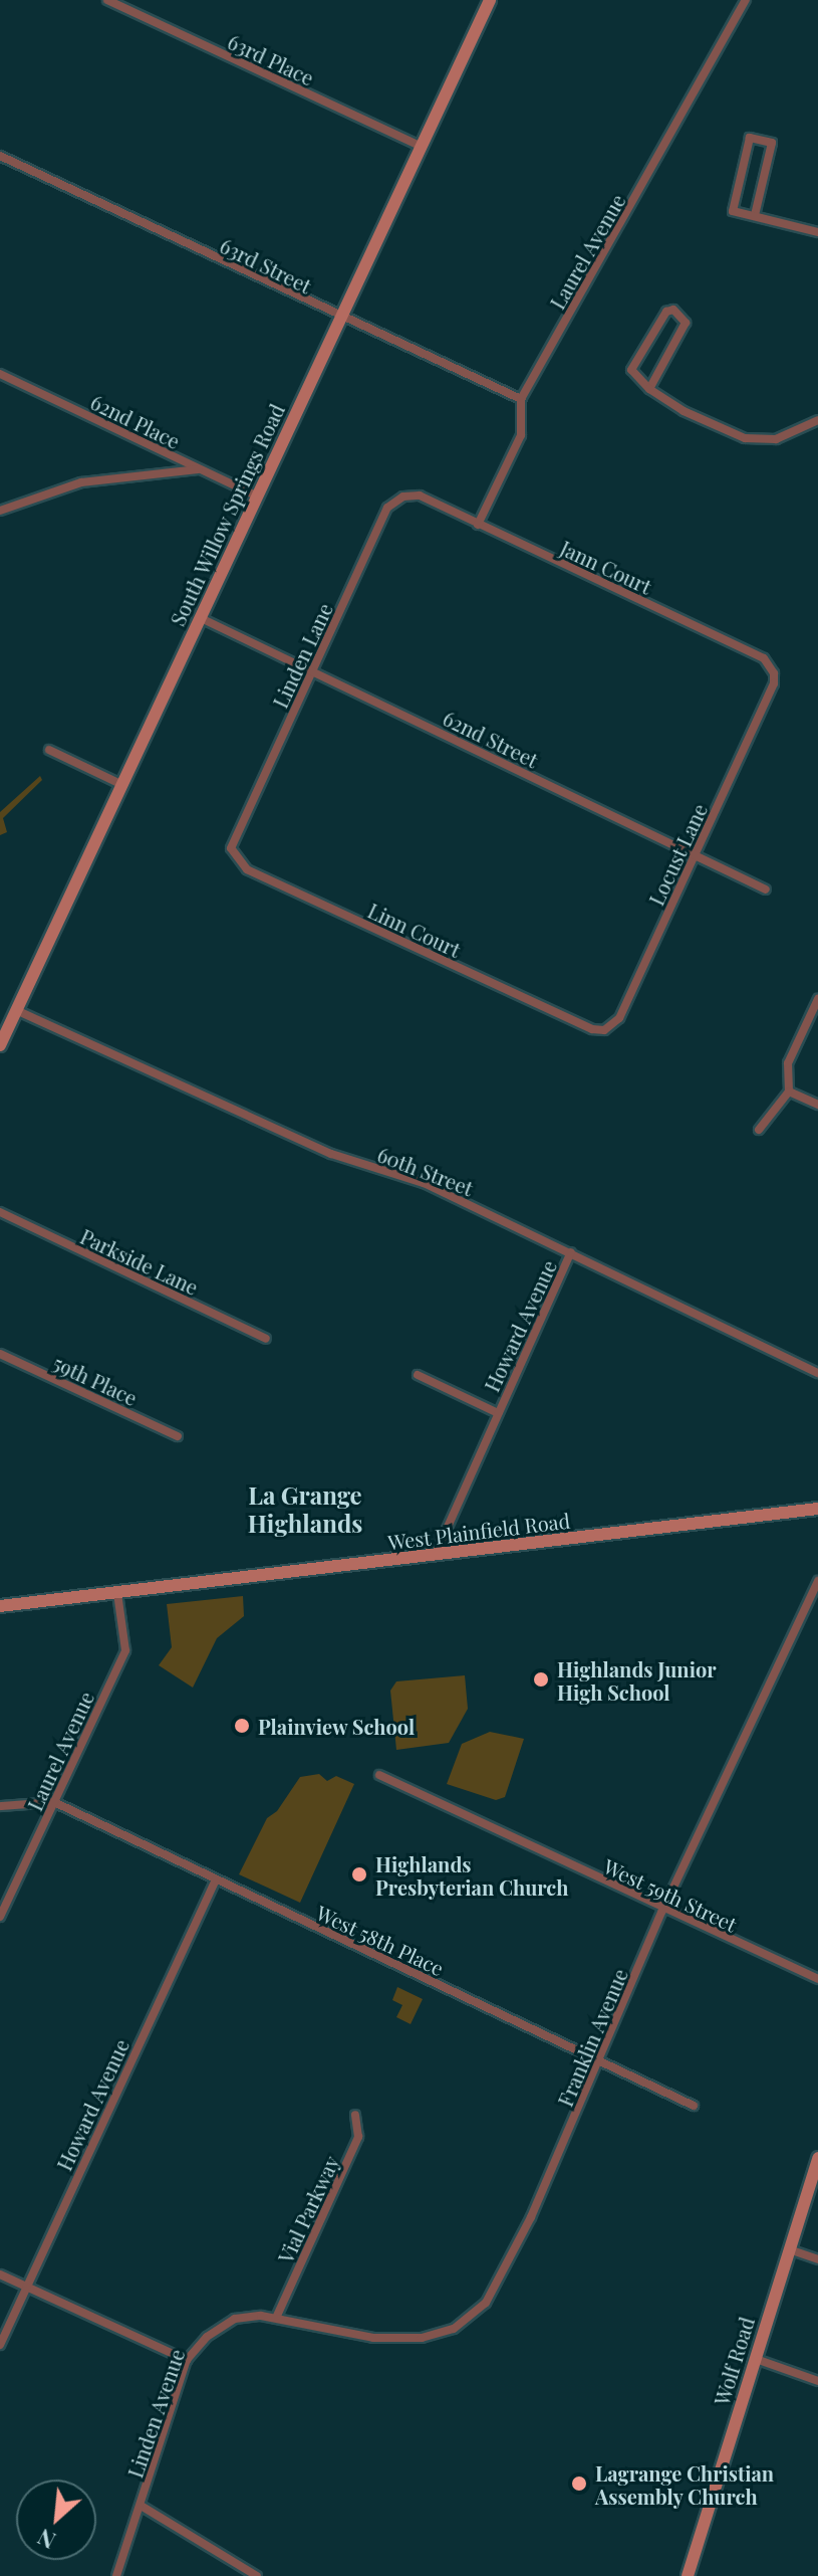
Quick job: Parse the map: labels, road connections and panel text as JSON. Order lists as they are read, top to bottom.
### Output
{
  "streets": {
    "main road": ["South Willow Springs Road", "West Plainfield Road", "Wolf Road"],
    "street": [
      "63rd Place",
      "Laurel Avenue",
      "63rd Street",
      "62nd Place",
      "Jann Court",
      "Linden Lane",
      "62nd Street",
      "Locust Lane",
      "Linn Court",
      "60th Street",
      "Parkside Lane",
      "Howard Avenue",
      "59th Place",
      "West 59th Street",
      "West 58th Place",
      "Franklin Avenue",
      "Vial Parkway",
      "Linden Avenue"
    ]
  },
  "crossings": [
    ["63rd Place", "South Willow Springs Road"],
    ["Laurel Avenue", "63rd Street"],
    ["Laurel Avenue", "Jann Court"],
    ["Laurel Avenue", "West Plainfield Road"],
    ["Laurel Avenue", "West 58th Place"],
    ["63rd Street", "South Willow Springs Road"],
    ["62nd Place", "South Willow Springs Road"],
    ["South Willow Springs Road", "62nd Street"],
    ["South Willow Springs Road", "60th Street"],
    ["Jann Court", "Linden Lane"],
    ["Jann Court", "Locust Lane"],
    ["Linden Lane", "62nd Street"],
    ["Linden Lane", "Linn Court"],
    ["62nd Street", "Locust Lane"],
    ["Locust Lane", "Linn Court"],
    ["60th Street", "Howard Avenue"],
    ["Howard Avenue", "West Plainfield Road"],
    ["Howard Avenue", "West 58th Place"],
    ["West 59th Street", "Franklin Avenue"],
    ["West 58th Place", "Franklin Avenue"],
    ["Franklin Avenue", "Vial Parkway"],
    ["Franklin Avenue", "Linden Avenue"],
    ["Vial Parkway", "Linden Avenue"]
  ],
  "districts": ["La Grange Highlands"],
  "places": [
    "Highlands Junior High School",
    "Plainview School",
    "Highlands Presbyterian Church",
    "Lagrange Christian Assembly Church"
  ],
  "north": "bottom left"
}
